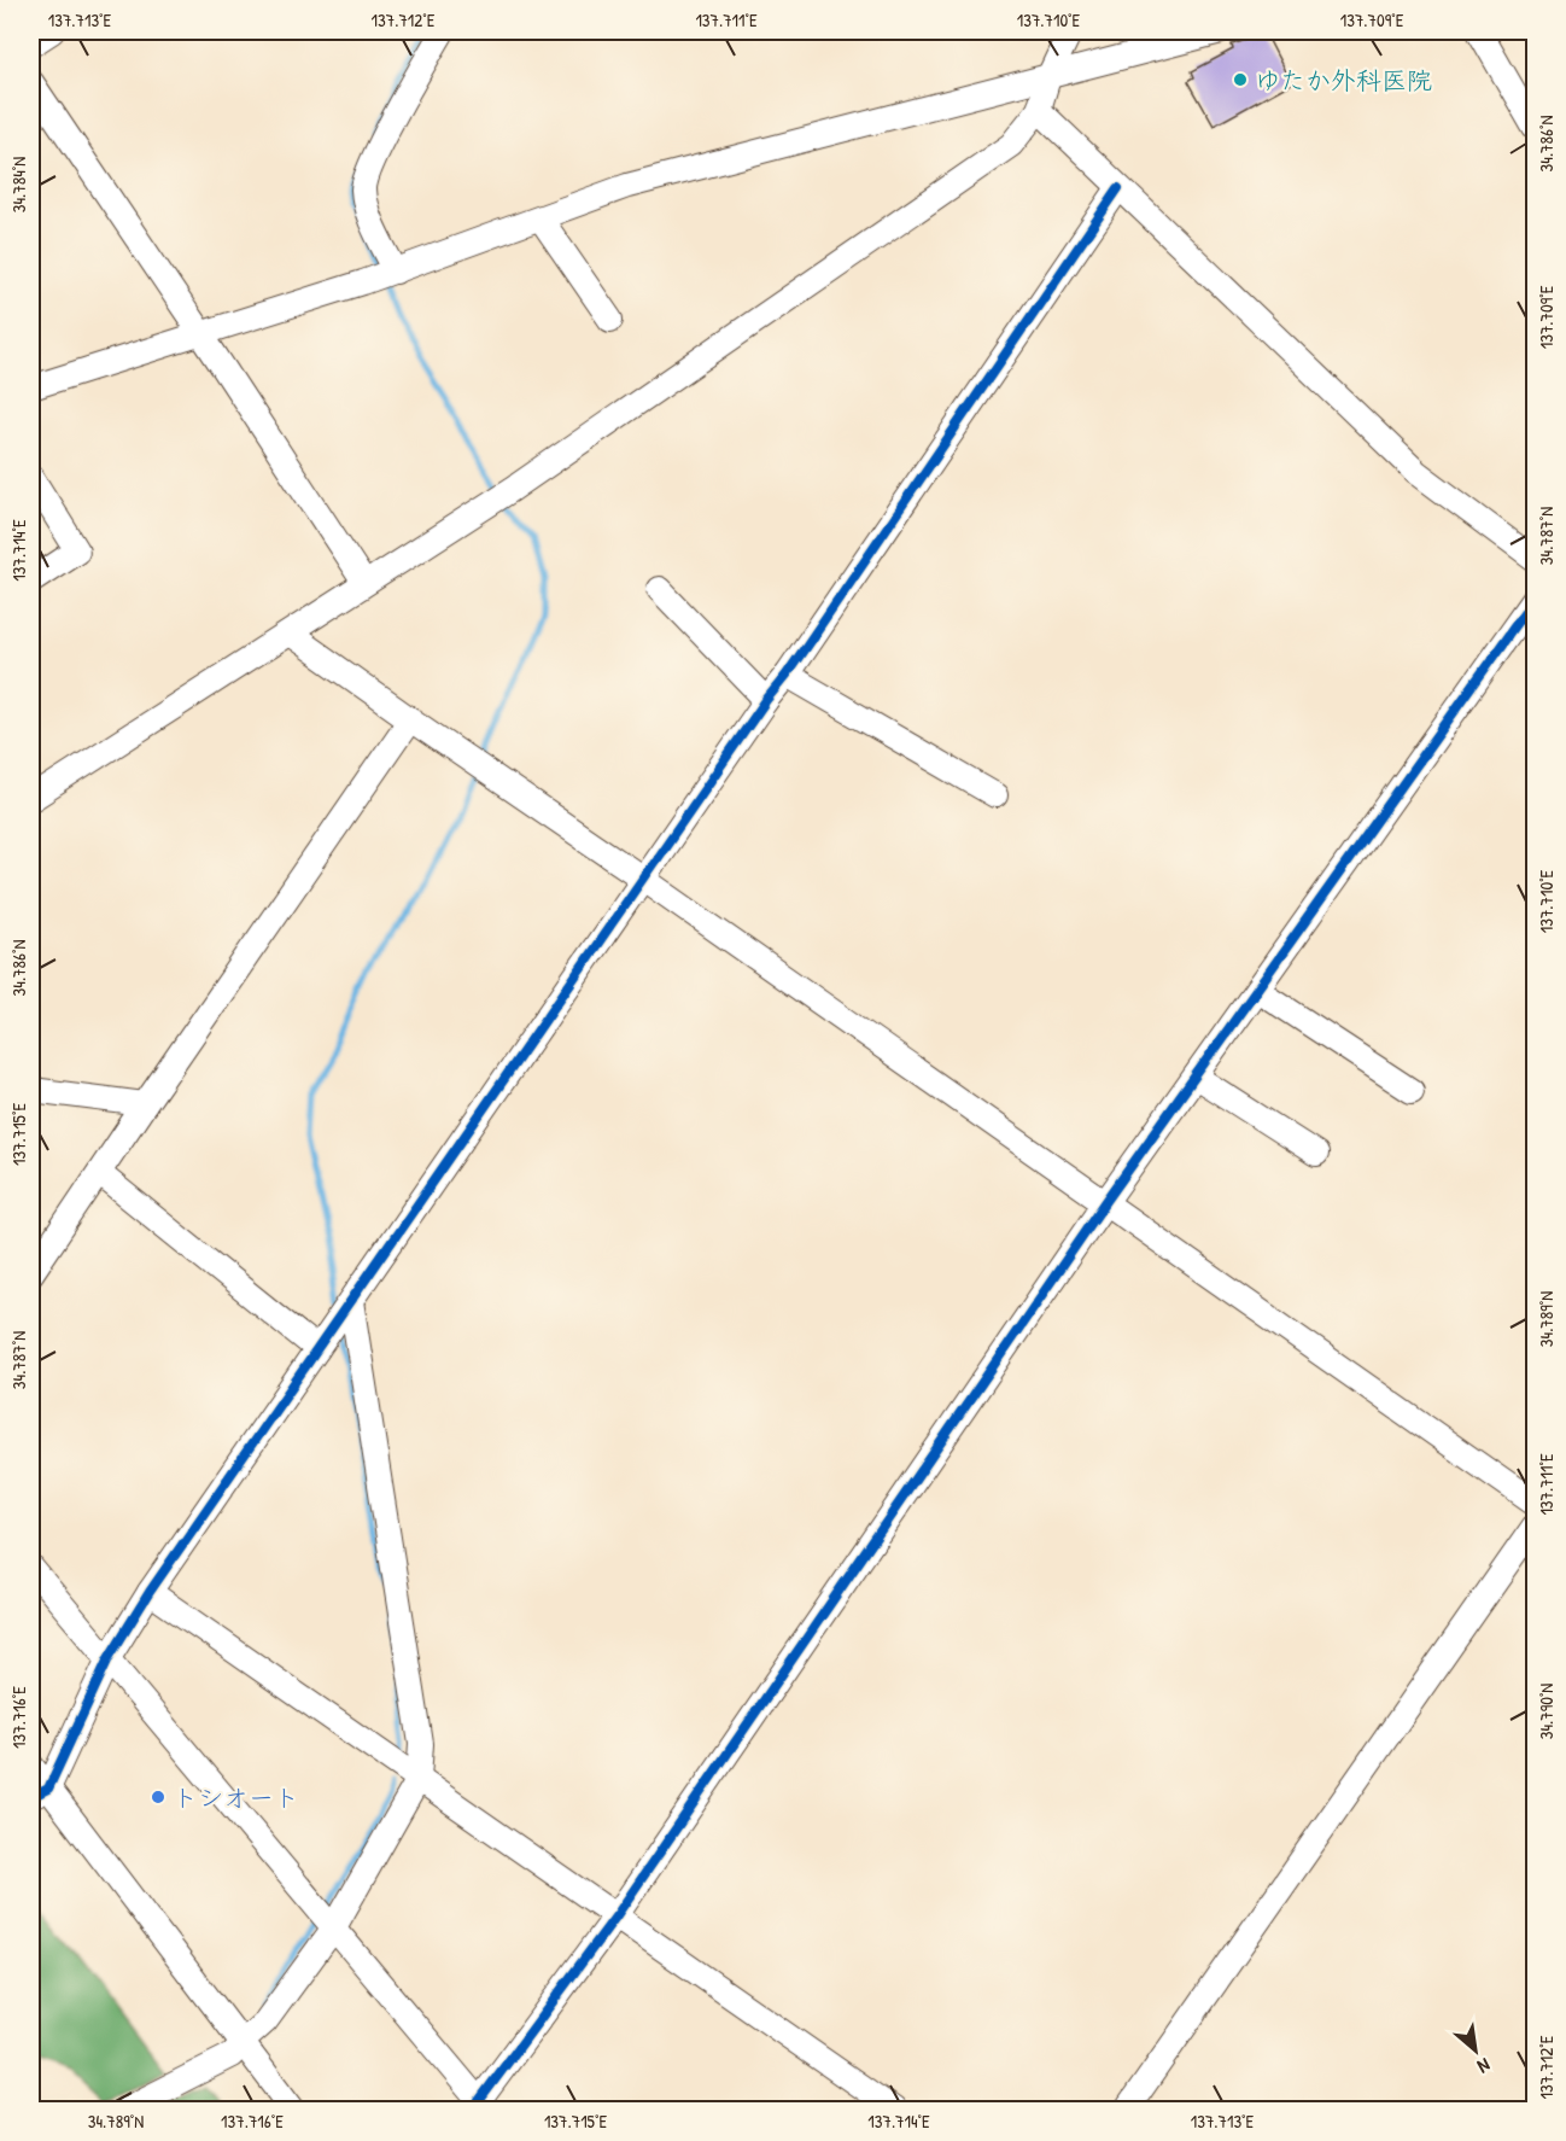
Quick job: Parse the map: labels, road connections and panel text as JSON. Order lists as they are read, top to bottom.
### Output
{
  "places": ["ゆたか外科医院", "トシオート"],
  "north": "bottom right",
  "coordinates": [
    "137.713°E",
    "137.712°E",
    "137.711°E",
    "137.710°E",
    "137.709°E",
    "34.786°N",
    "34.784°N",
    "34.787°N",
    "137.714°E",
    "137.715°E",
    "34.789°N",
    "34.790°N",
    "137.716°E"
  ]
}
